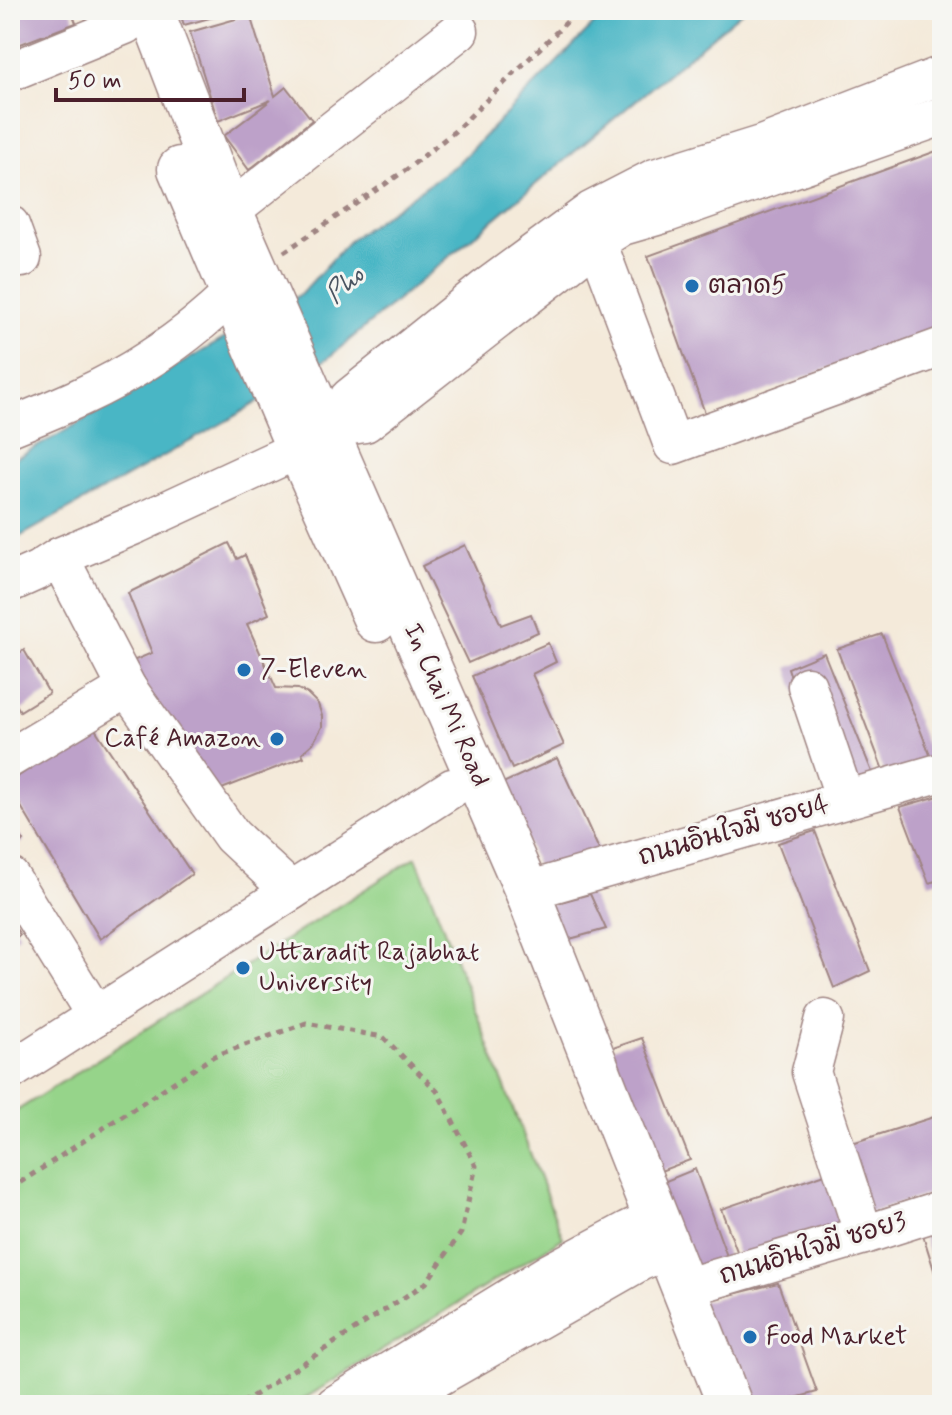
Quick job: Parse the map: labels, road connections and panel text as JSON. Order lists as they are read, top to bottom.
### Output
{
  "streets": {
    "main road": ["In Chai Mi Road"],
    "street": ["ถนนอินใจมี ซอย4", "ถนนอินใจมี ซอย3"]
  },
  "crossings": [
    ["In Chai Mi Road", "ถนนอินใจมี ซอย4"],
    ["In Chai Mi Road", "ถนนอินใจมี ซอย3"]
  ],
  "water": ["Pho"],
  "places": [
    "ตลาด5",
    "7-Eleven",
    "Café Amazon",
    "Uttaradit Rajabhat University",
    "Food Market"
  ],
  "scale_bar": "50 m"
}
